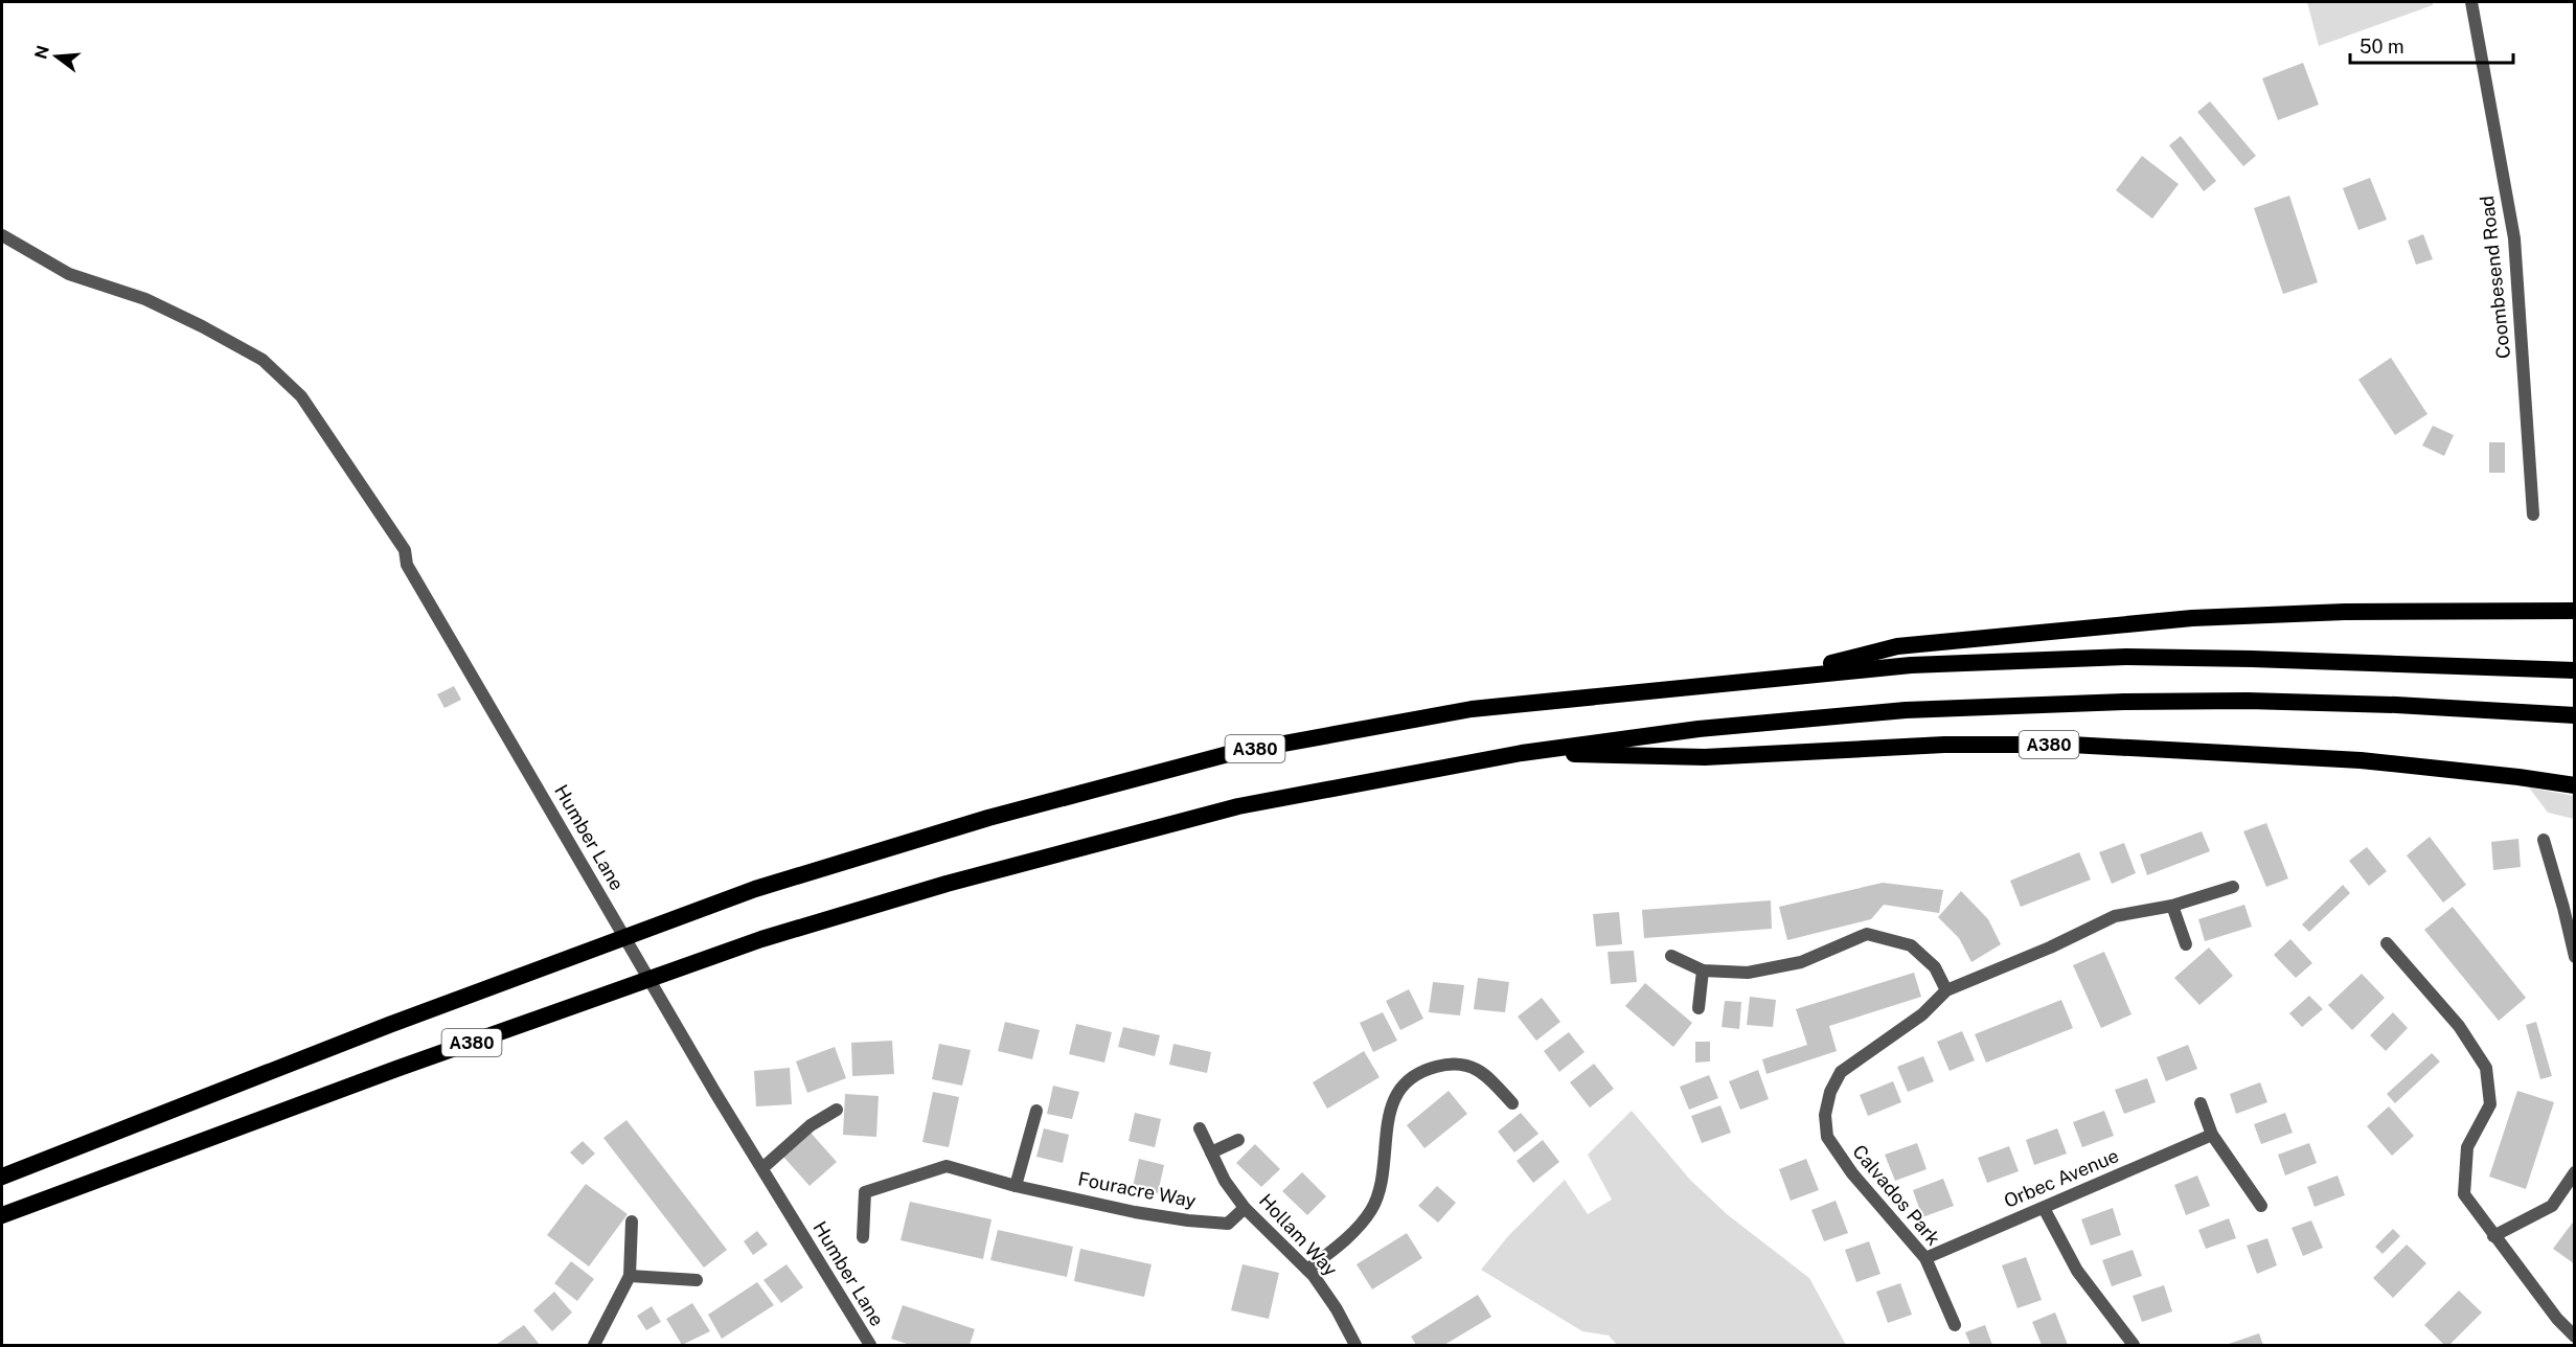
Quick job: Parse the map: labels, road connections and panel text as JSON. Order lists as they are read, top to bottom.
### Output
{
  "streets": {
    "highway": ["A380"],
    "street": [
      "Coombesend Road",
      "Humber Lane",
      "Orbec Avenue",
      "Fouracre Way",
      "Calvados Park",
      "Hollam Way"
    ]
  },
  "crossings": [
    ["Orbec Avenue", "Calvados Park"],
    ["Fouracre Way", "Hollam Way"]
  ],
  "scale_bar": "50 m",
  "north": "left"
}
